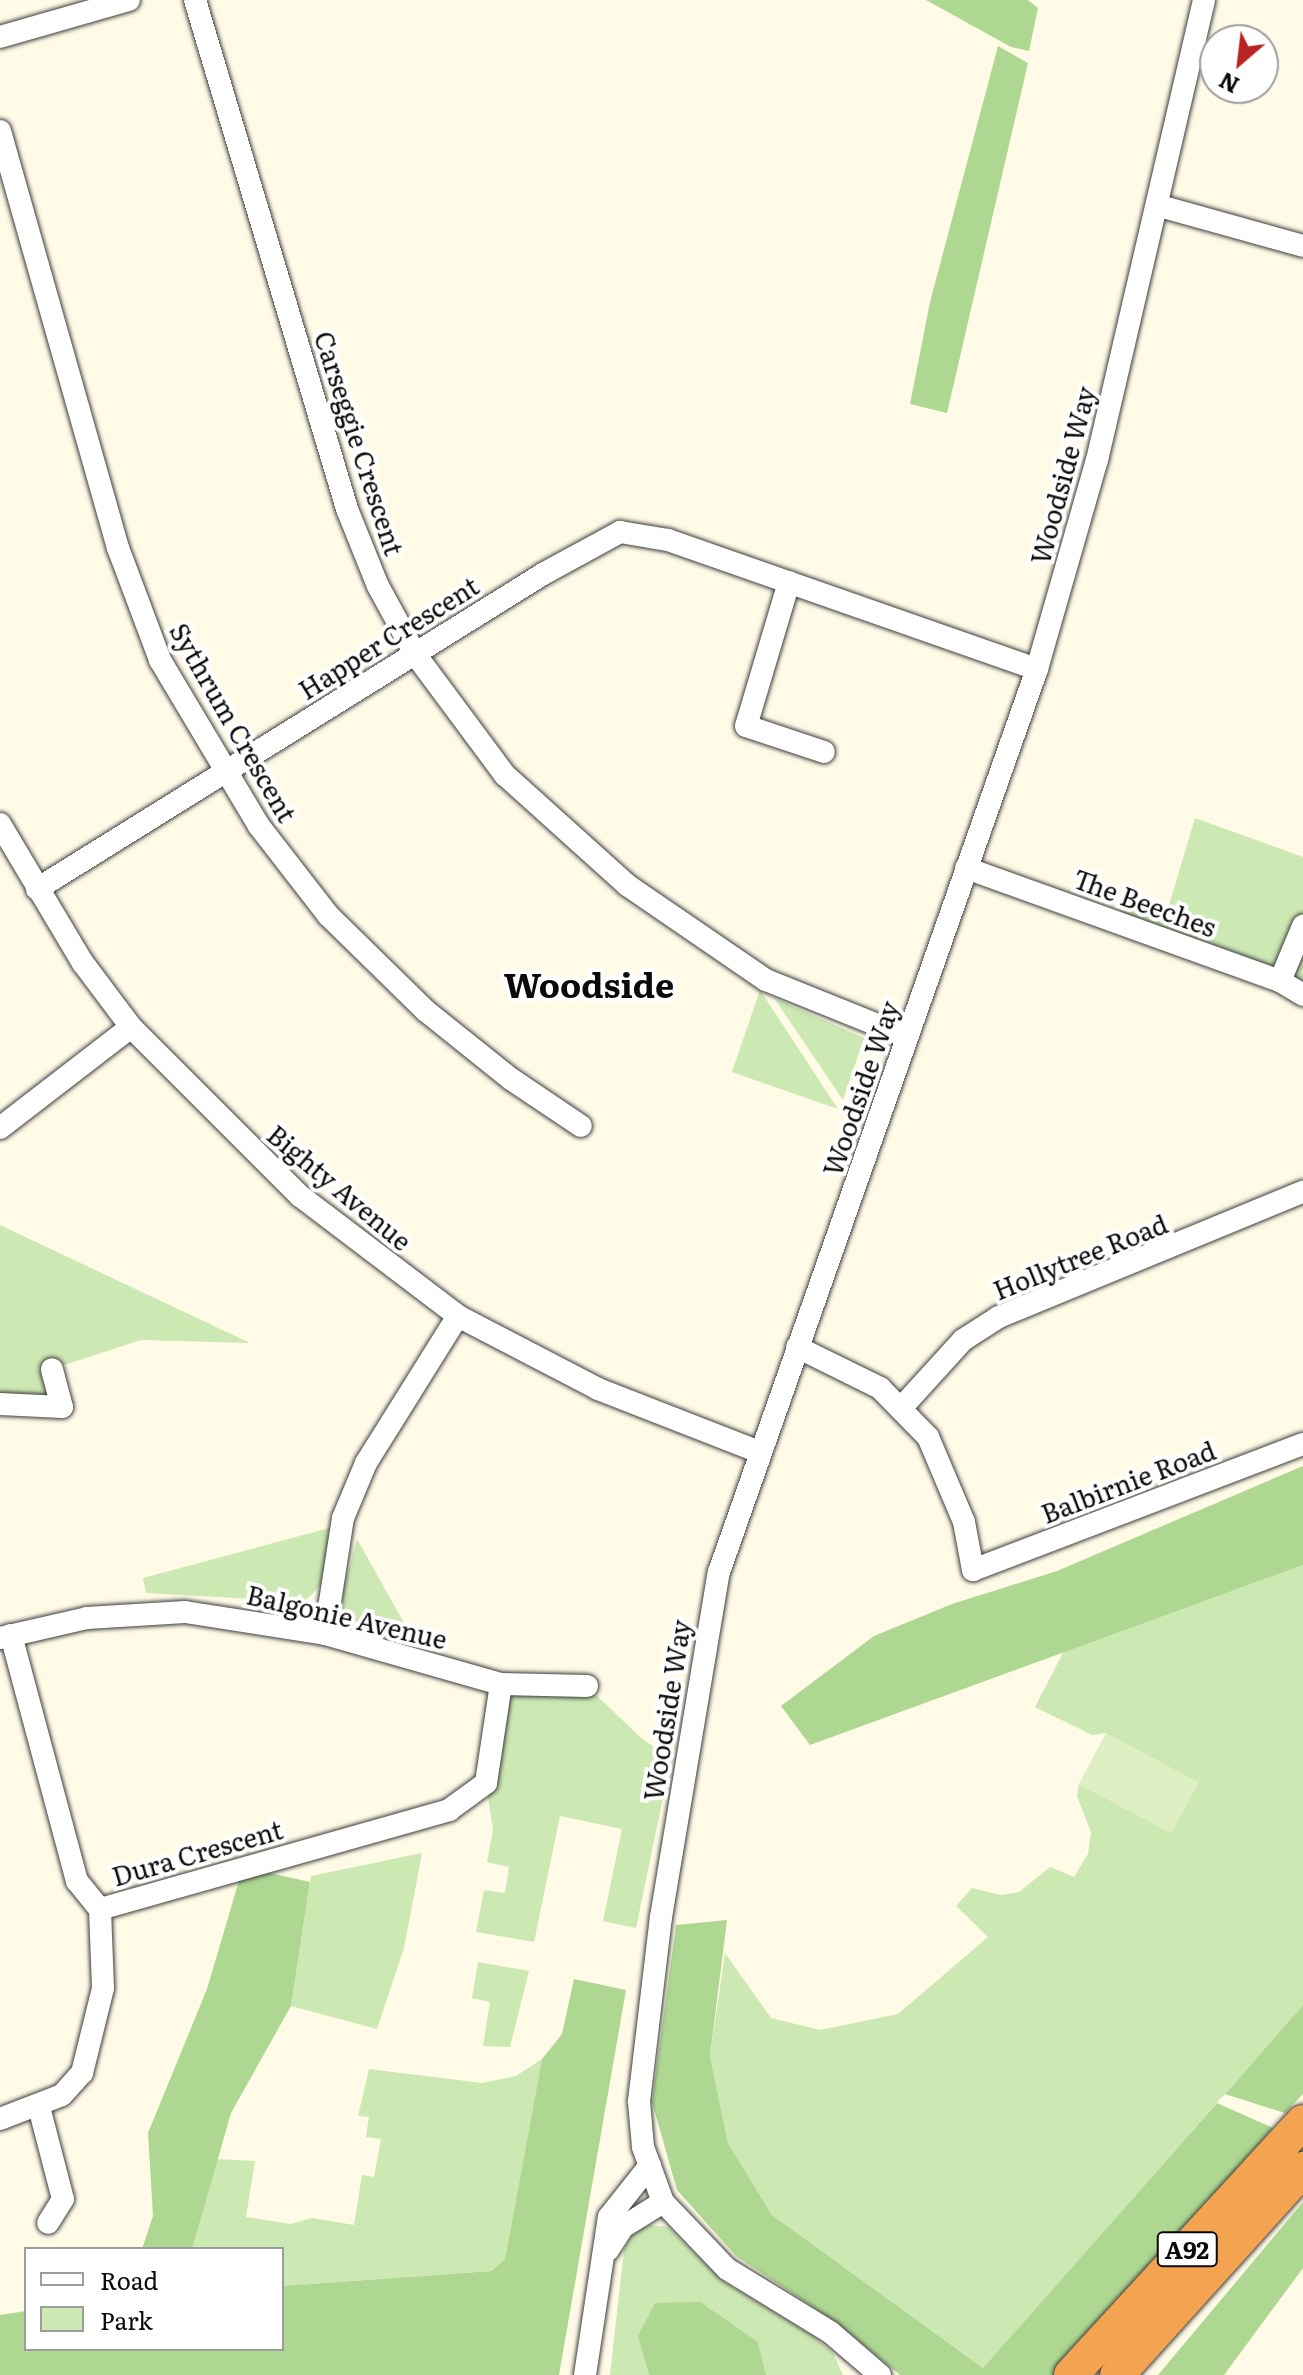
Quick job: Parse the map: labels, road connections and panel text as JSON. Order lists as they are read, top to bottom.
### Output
{
  "streets": {
    "highway": ["A92"],
    "street": [
      "Carseggie Crescent",
      "Woodside Way",
      "Happer Crescent",
      "Sythrum Crescent",
      "The Beeches",
      "Bighty Avenue",
      "Hollytree Road",
      "Balbirnie Road",
      "Balgonie Avenue",
      "Dura Crescent"
    ]
  },
  "crossings": [
    ["Carseggie Crescent", "Woodside Way"],
    ["Carseggie Crescent", "Happer Crescent"],
    ["Woodside Way", "Happer Crescent"],
    ["Woodside Way", "The Beeches"],
    ["Woodside Way", "Bighty Avenue"],
    ["Happer Crescent", "Sythrum Crescent"],
    ["Happer Crescent", "Bighty Avenue"],
    ["Hollytree Road", "Balbirnie Road"],
    ["Balgonie Avenue", "Dura Crescent"]
  ],
  "districts": ["Woodside"],
  "legend": ["Road", "Park"],
  "north": "bottom left"
}
